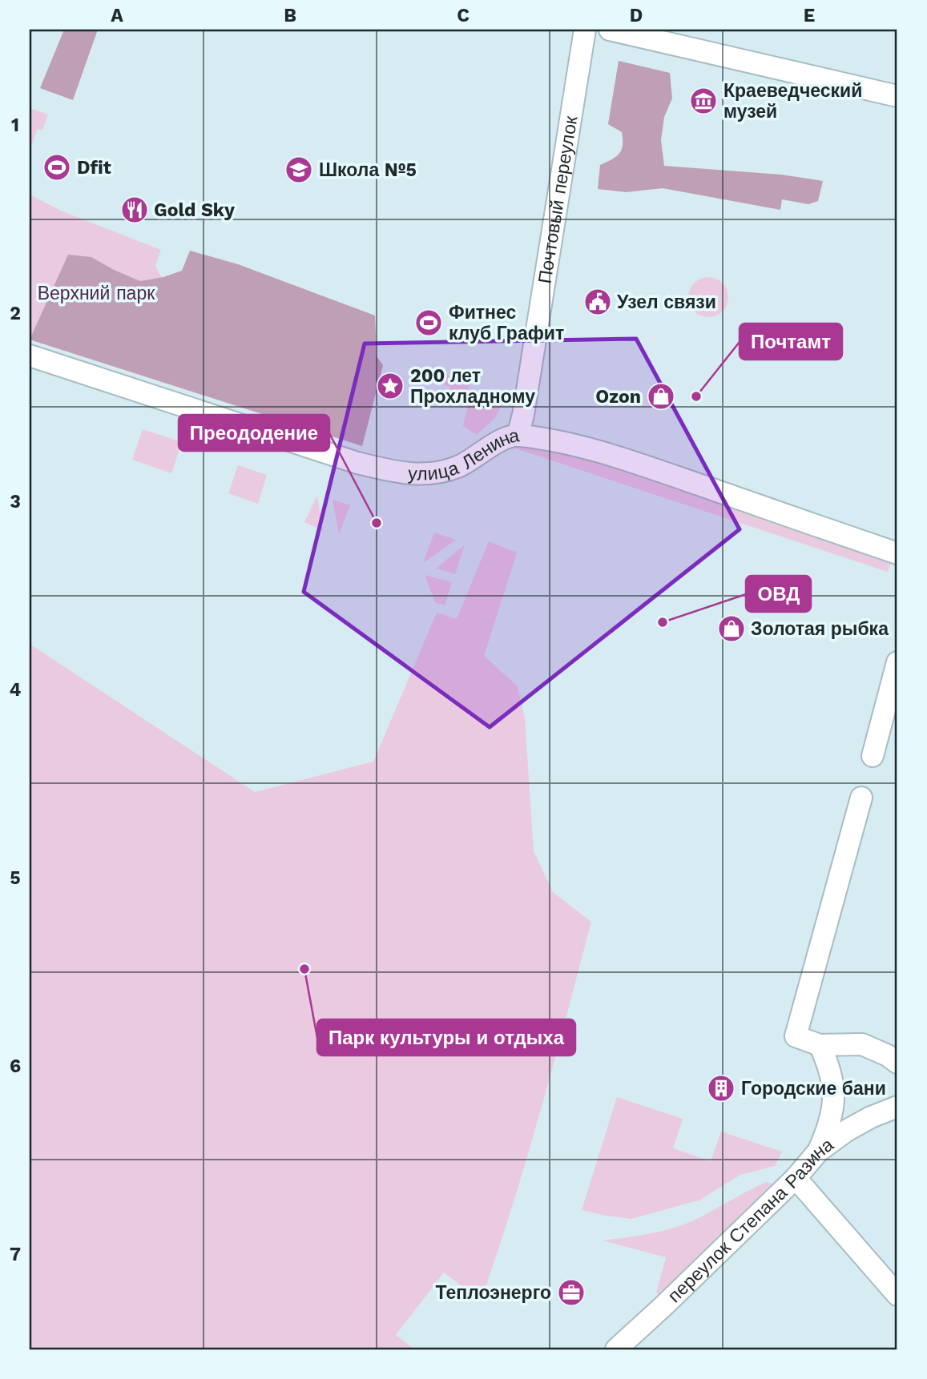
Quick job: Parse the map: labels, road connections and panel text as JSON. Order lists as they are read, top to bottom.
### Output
{
  "streets": {
    "street": ["Почтовый переулок", "улица Ленина", "переулок Степана Разина"]
  },
  "crossings": [
    ["Почтовый переулок", "улица Ленина"]
  ],
  "parks": ["Верхний парк"],
  "places": {
    "museum": ["Краеведческий музей"],
    "sports": ["Dfit", "Фитнес клуб Графит"],
    "school or university": ["Школа №5"],
    "restaurant": ["Gold Sky"],
    "public building": ["Узел связи"],
    "place": ["200 лет Прохладному"],
    "shop": ["Ozon", "Золотая рыбка"],
    "other": [
      "Почтамт",
      "Преододение",
      "ОВД",
      "Парк культуры и отдыха"
    ],
    "building": ["Городские бани"],
    "office": ["Теплоэнерго"]
  },
  "grid": {
    "columns": [
      "A",
      "B",
      "C",
      "D",
      "E"
    ],
    "rows": [
      "1",
      "2",
      "3",
      "4",
      "5",
      "6",
      "7"
    ]
  }
}
